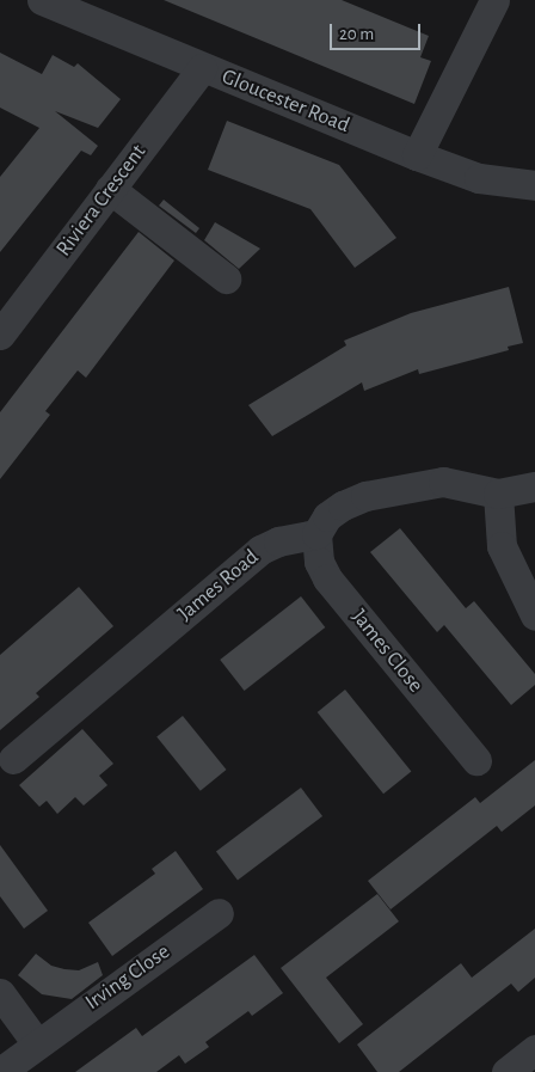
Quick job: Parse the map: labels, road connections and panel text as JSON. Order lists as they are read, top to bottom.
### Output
{
  "streets": {
    "street": [
      "Gloucester Road",
      "Riviera Crescent",
      "James Road",
      "James Close",
      "Irving Close"
    ]
  },
  "crossings": [
    ["Gloucester Road", "Riviera Crescent"],
    ["James Road", "James Close"]
  ],
  "scale_bar": "20 m"
}
